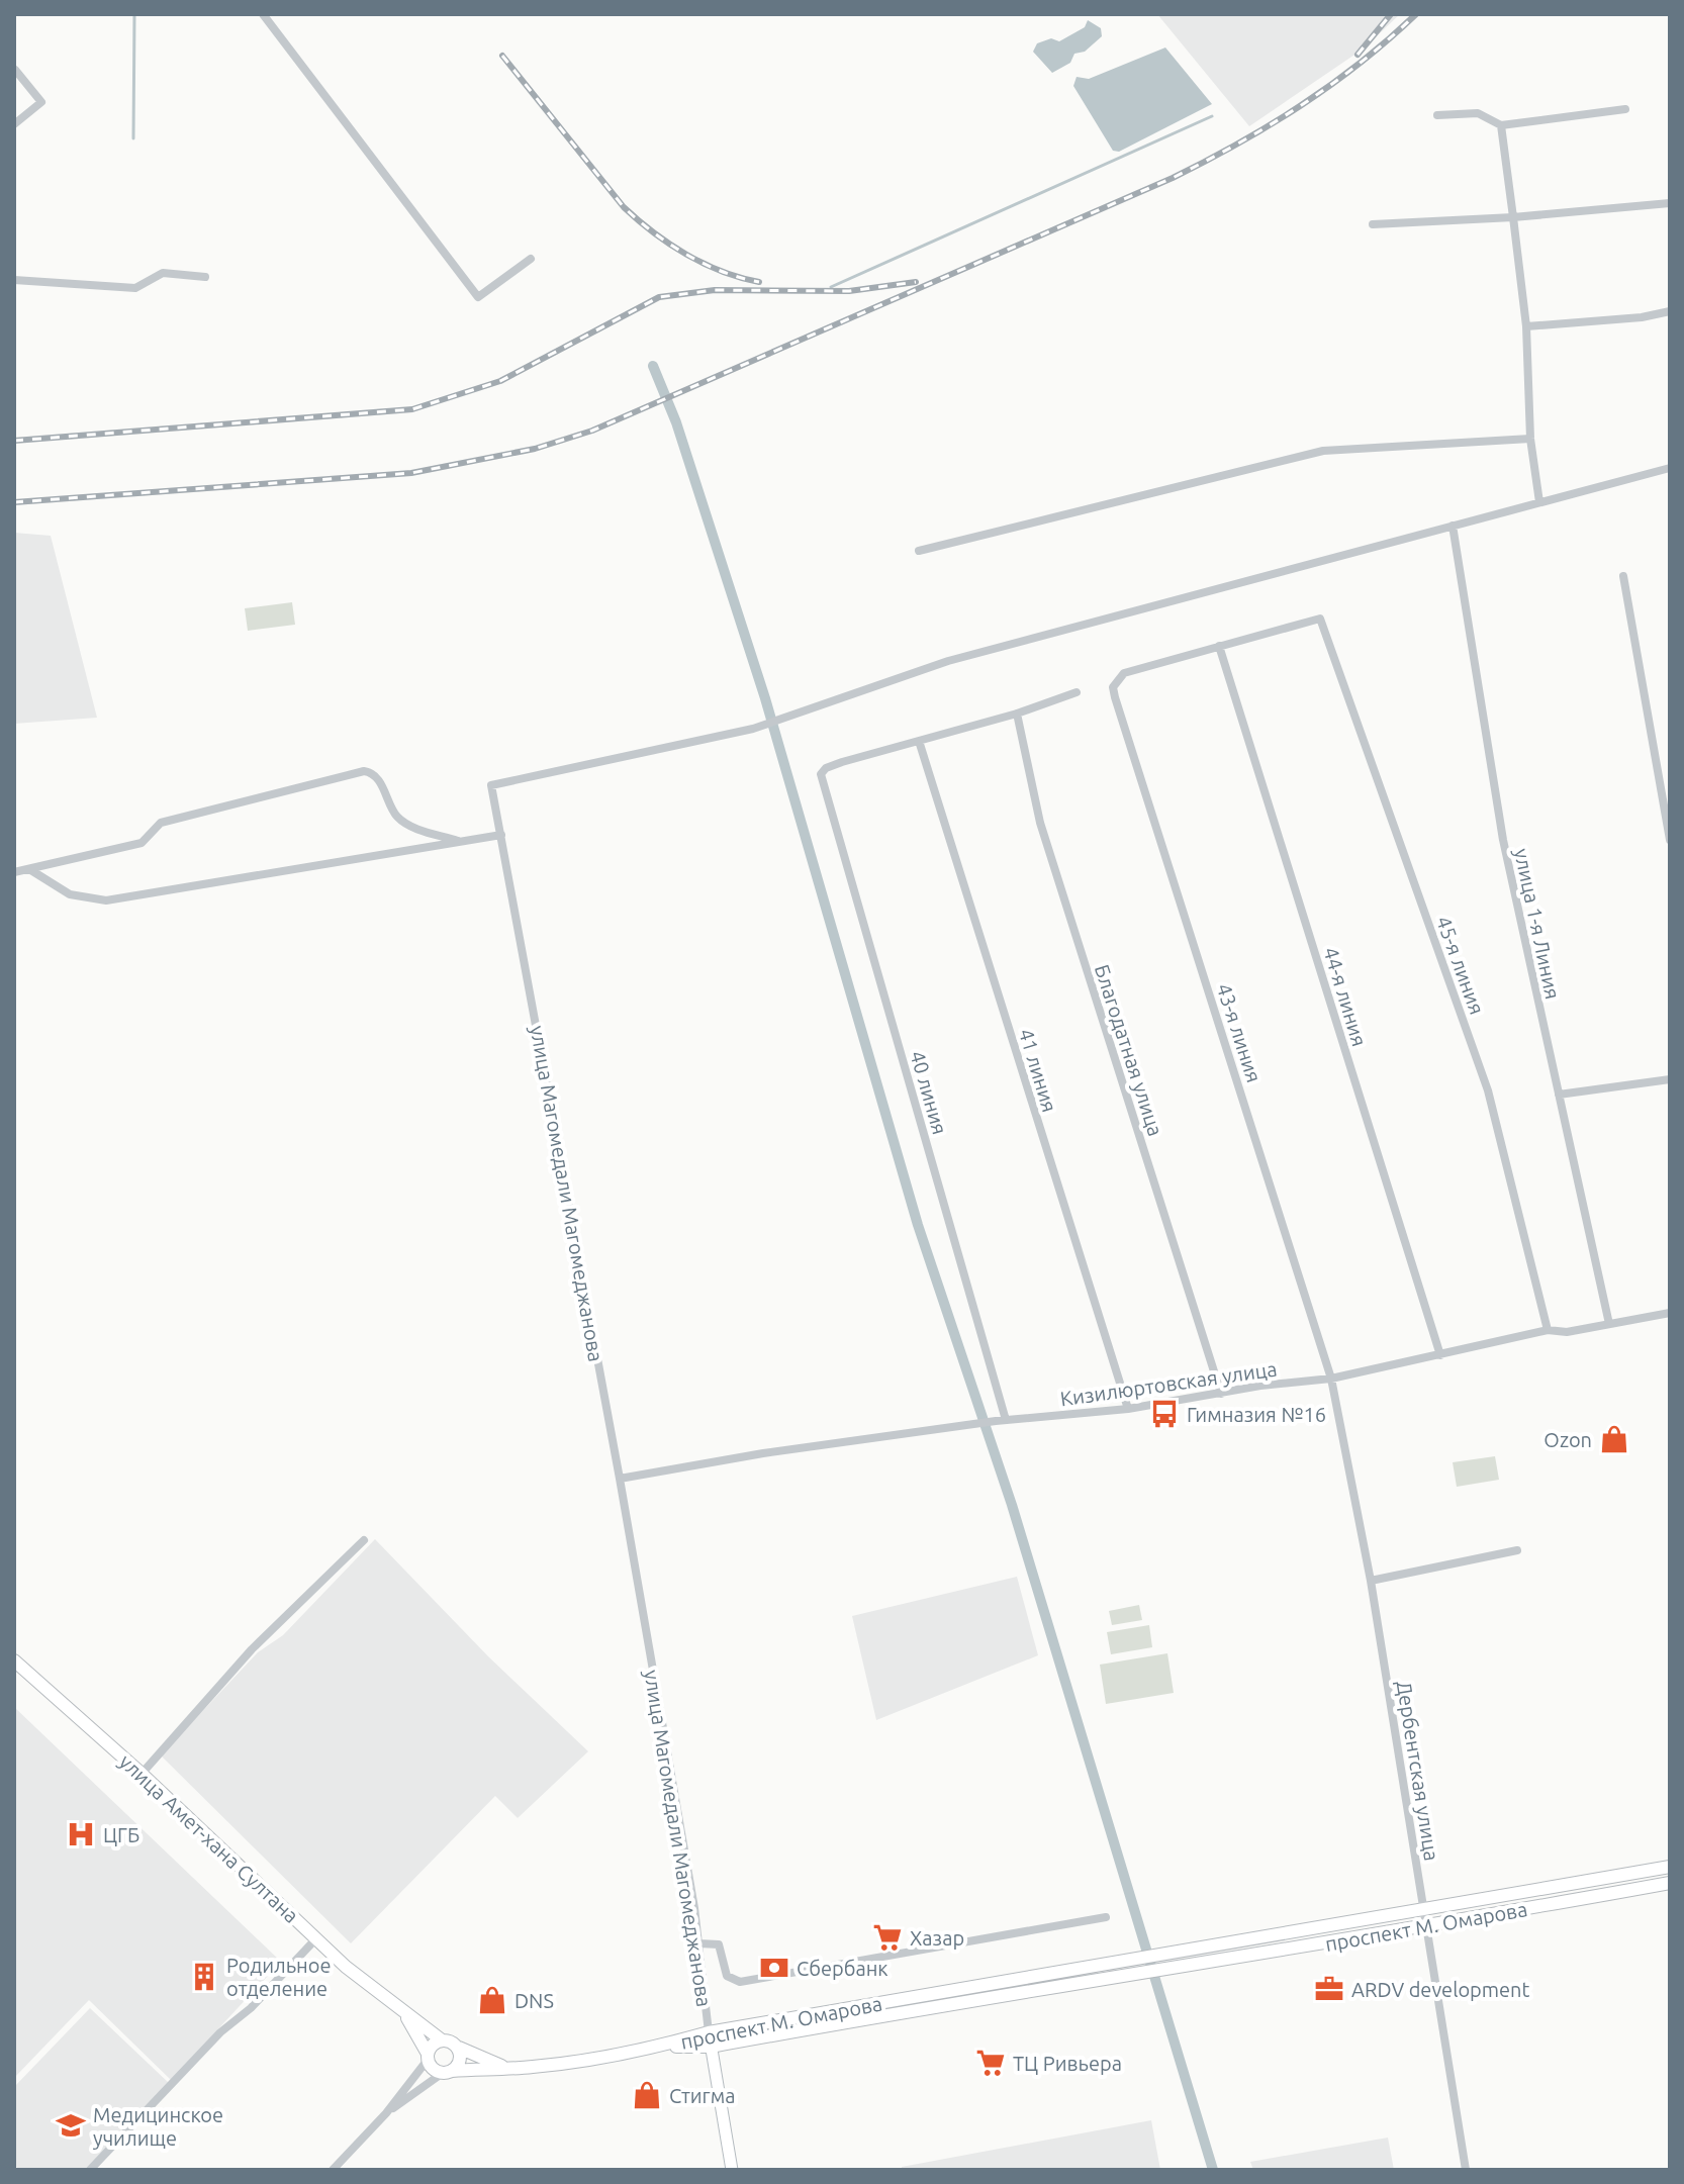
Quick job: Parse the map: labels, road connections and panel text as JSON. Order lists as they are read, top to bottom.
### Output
{
  "streets": {
    "main road": ["улица Магомедали Магомеджановa", "улица Амет-хана Султана", "проспект М. Омарова"],
    "street": [
      "улица 1-я Линия",
      "45-я линия",
      "44-я линия",
      "43-я линия",
      "Благодатная улица",
      "41 линия",
      "40 линия",
      "Кизилюртовская улица",
      "Дербентская улица"
    ]
  },
  "crossings": [
    ["улица 1-я Линия", "улица Магомедали Магомеджановa"],
    ["улица 1-я Линия", "Кизилюртовская улица"],
    ["45-я линия", "44-я линия"],
    ["45-я линия", "43-я линия"],
    ["45-я линия", "Кизилюртовская улица"],
    ["44-я линия", "43-я линия"],
    ["44-я линия", "Кизилюртовская улица"],
    ["43-я линия", "Кизилюртовская улица"],
    ["43-я линия", "Дербентская улица"],
    ["Благодатная улица", "Кизилюртовская улица"],
    ["41 линия", "40 линия"],
    ["41 линия", "Кизилюртовская улица"],
    ["40 линия", "Кизилюртовская улица"],
    ["улица Магомедали Магомеджановa", "Кизилюртовская улица"],
    ["улица Магомедали Магомеджановa", "проспект М. Омарова"],
    ["Кизилюртовская улица", "Дербентская улица"],
    ["Дербентская улица", "проспект М. Омарова"]
  ],
  "places": {
    "bus stop": ["Гимназия №16"],
    "shop": ["Ozon", "DNS", "Стигма"],
    "hospital": ["ЦГБ"],
    "supermarket": ["Хазар", "ТЦ Ривьера"],
    "bank": ["Сбербанк"],
    "building": ["Родильное отделение"],
    "office": ["ARDV development"],
    "school or university": ["Медицинское училище"]
  }
}
